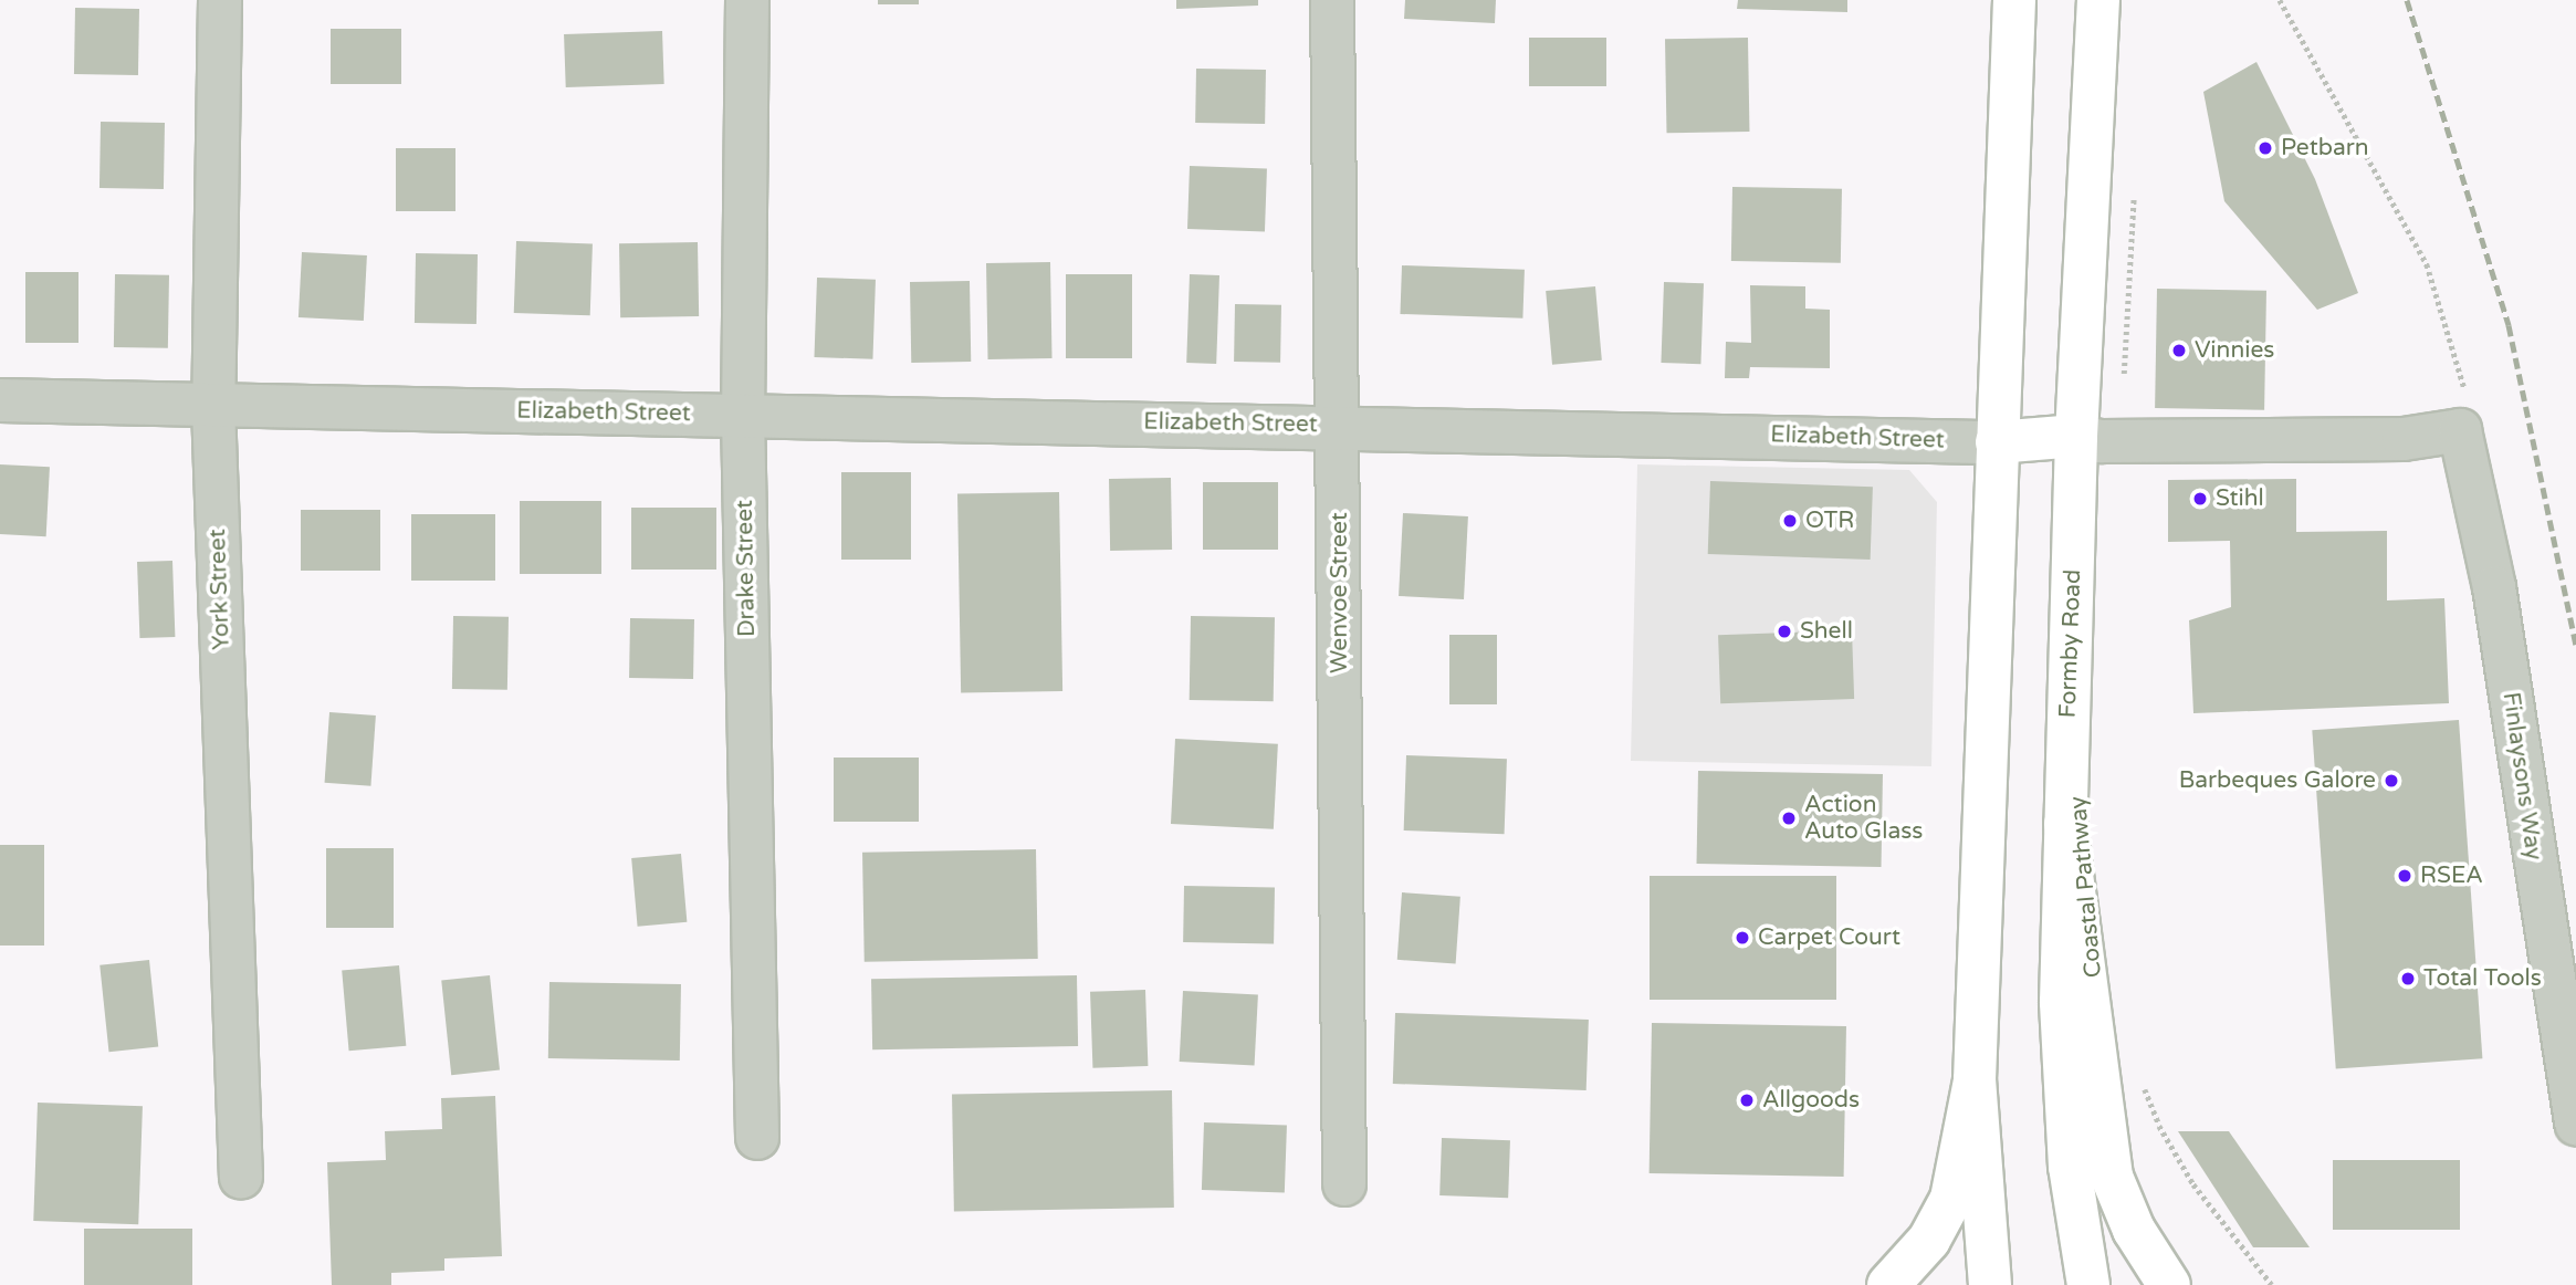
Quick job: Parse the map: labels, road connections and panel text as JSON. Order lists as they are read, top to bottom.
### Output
{
  "streets": {
    "main road": ["Elizabeth Street", "Formby Road"],
    "street": [
      "Drake Street",
      "York Street",
      "Wenvoe Street",
      "Finlaysons Way"
    ]
  },
  "crossings": [
    ["Elizabeth Street", "Drake Street"],
    ["Elizabeth Street", "York Street"],
    ["Elizabeth Street", "Wenvoe Street"],
    ["Elizabeth Street", "Formby Road"],
    ["Elizabeth Street", "Finlaysons Way"]
  ],
  "places": [
    "Petbarn",
    "Vinnies",
    "Stihl",
    "OTR",
    "Shell",
    "Barbeques Galore",
    "Action Auto Glass",
    "RSEA",
    "Carpet Court",
    "Total Tools",
    "Allgoods"
  ]
}
